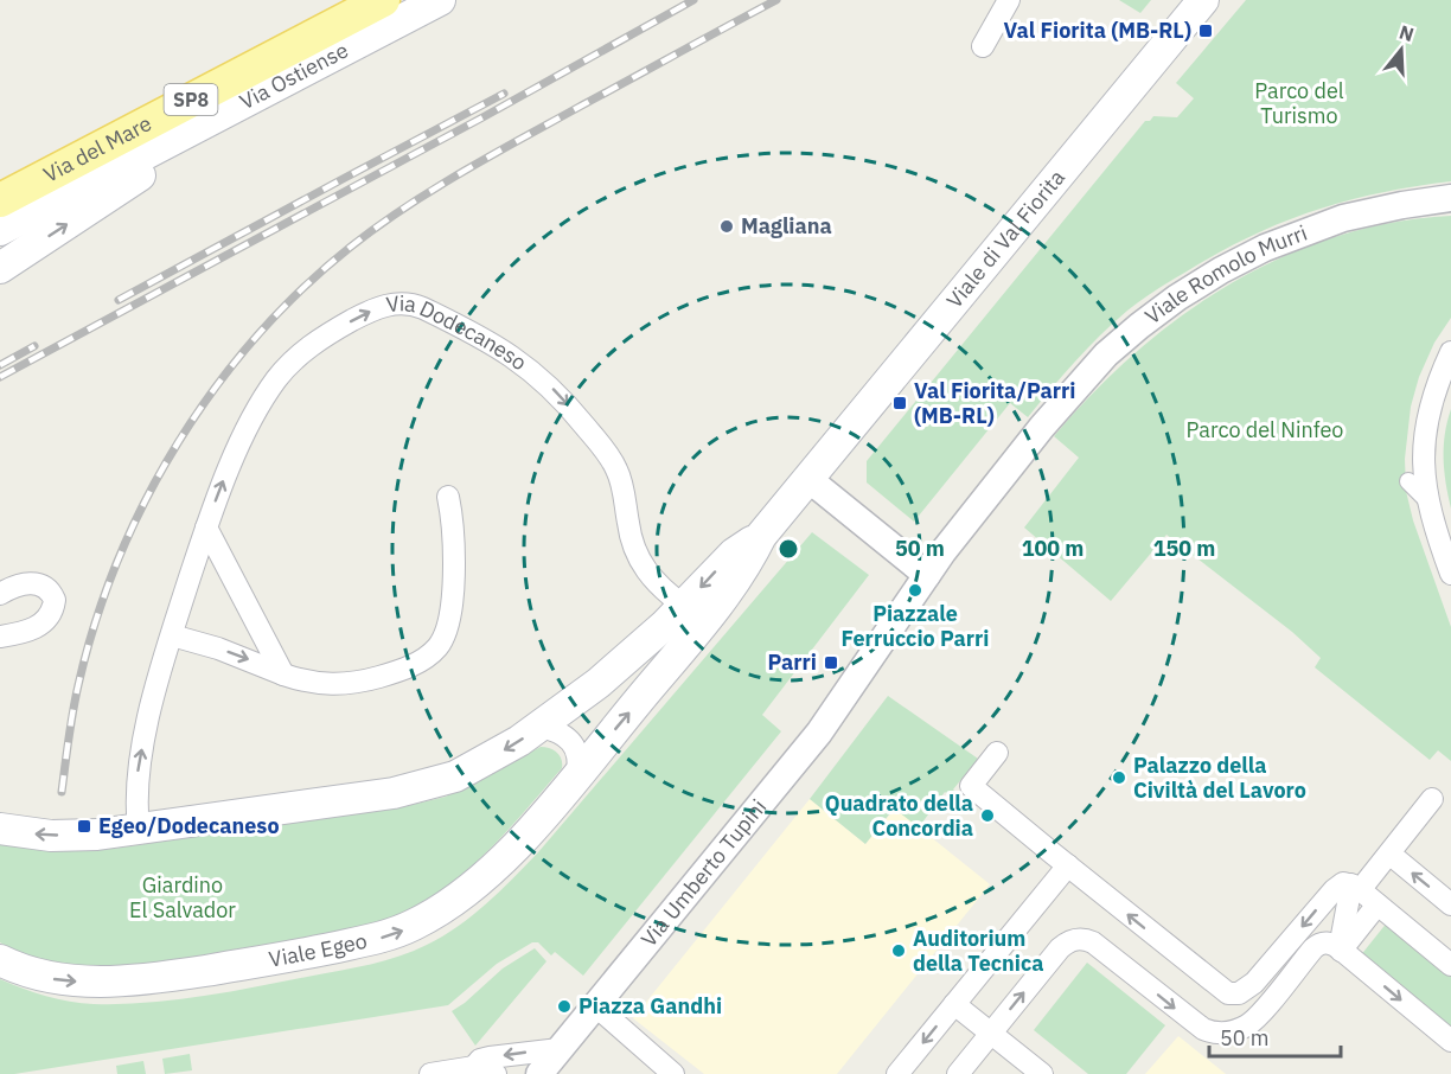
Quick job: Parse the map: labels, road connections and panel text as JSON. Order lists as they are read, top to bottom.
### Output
{
  "streets": {
    "main road": [
      "Via Ostiense",
      "SP8",
      "Via del Mare",
      "Viale di Val Fiorita",
      "Viale Egeo"
    ],
    "street": ["Viale Romolo Murri", "Via Dodecaneso", "Via Umberto Tupini"]
  },
  "crossings": [
    ["Viale di Val Fiorita", "Viale Egeo"],
    ["Viale Romolo Murri", "Via Umberto Tupini"],
    ["Via Dodecaneso", "Viale Egeo"]
  ],
  "parks": ["Parco del Turismo", "Parco del Ninfeo", "Giardino El Salvador"],
  "places": {
    "transit": [
      "Val Fiorita (MB-RL)",
      "Val Fiorita/Parri (MB-RL)",
      "Parri",
      "Egeo/Dodecaneso"
    ],
    "other": [
      "Magliana",
      "Piazzale Ferruccio Parri",
      "Palazzo della Civiltà del Lavoro",
      "Quadrato della Concordia",
      "Auditorium della Tecnica",
      "Piazza Gandhi"
    ]
  },
  "scale_bar": "50 m",
  "north": "top",
  "rings": ["50 m", "100 m", "150 m"]
}
